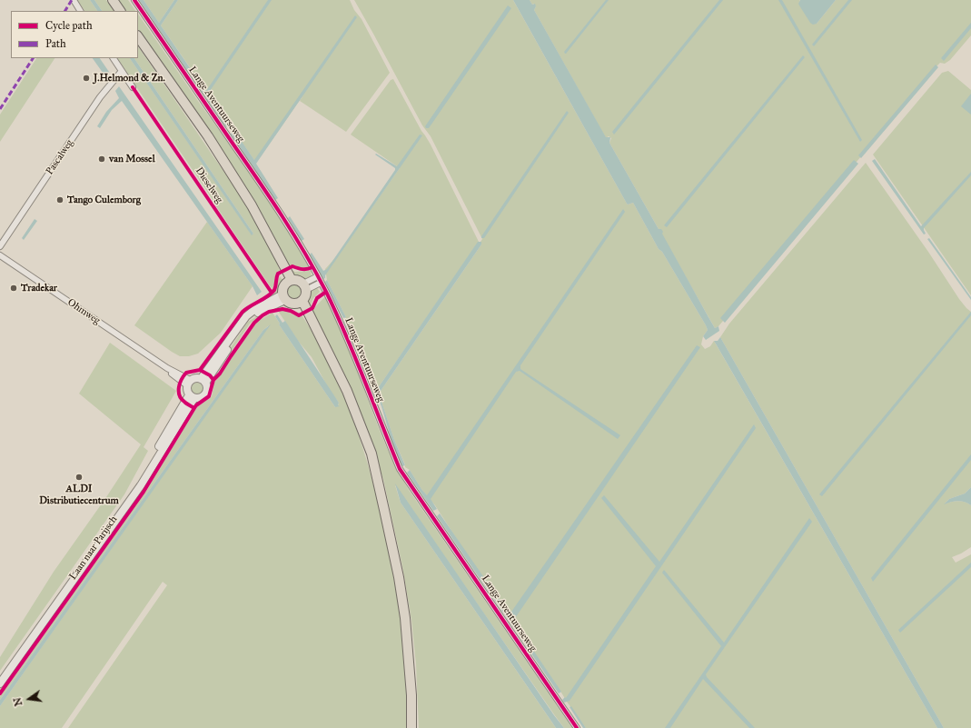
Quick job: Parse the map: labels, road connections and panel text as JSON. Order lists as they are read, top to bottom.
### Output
{
  "streets": {
    "street": [
      "Lange Aventuurseweg",
      "Pascalweg",
      "Ohmweg",
      "Laan naar Parijsch"
    ],
    "cycle path": ["Dieselweg"]
  },
  "crossings": [
    ["Ohmweg", "Laan naar Parijsch"]
  ],
  "places": [
    "J.Helmond & Zn.",
    "van Mossel",
    "Tango Culemborg",
    "Tradekar",
    "ALDI Distributiecentrum"
  ],
  "legend": ["Cycle path", "Path"],
  "north": "left"
}
